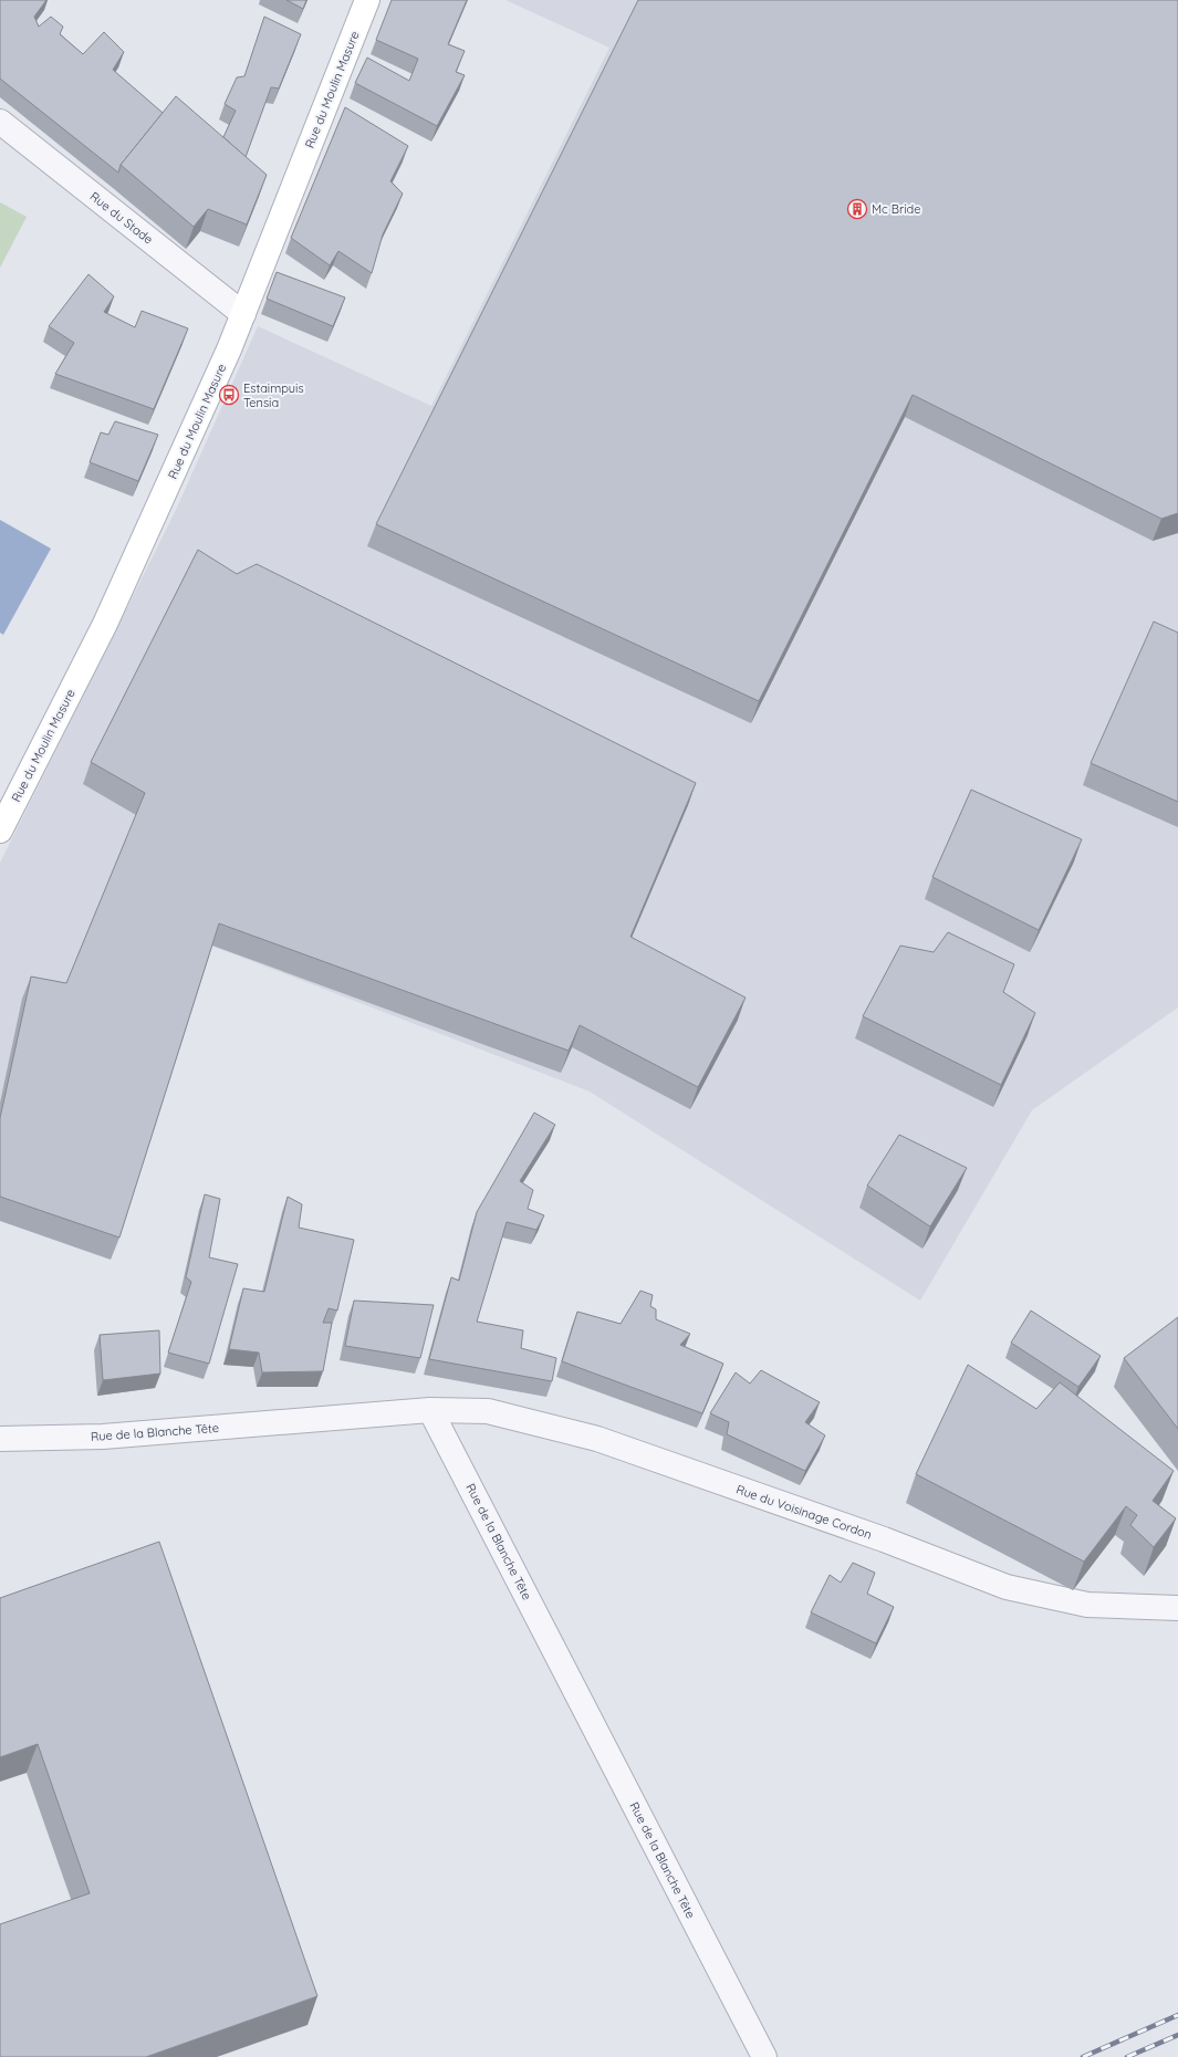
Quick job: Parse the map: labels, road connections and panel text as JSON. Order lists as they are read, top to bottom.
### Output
{
  "streets": {
    "main road": ["Rue du Moulin Masure"],
    "street": ["Rue du Stade", "Rue de la Blanche Tête", "Rue du Voisinage Cordon"]
  },
  "crossings": [
    ["Rue du Moulin Masure", "Rue du Stade"],
    ["Rue de la Blanche Tête", "Rue du Voisinage Cordon"]
  ],
  "places": {
    "building": ["Mc Bride"],
    "bus stop": ["Estaimpuis Tensia"]
  }
}
